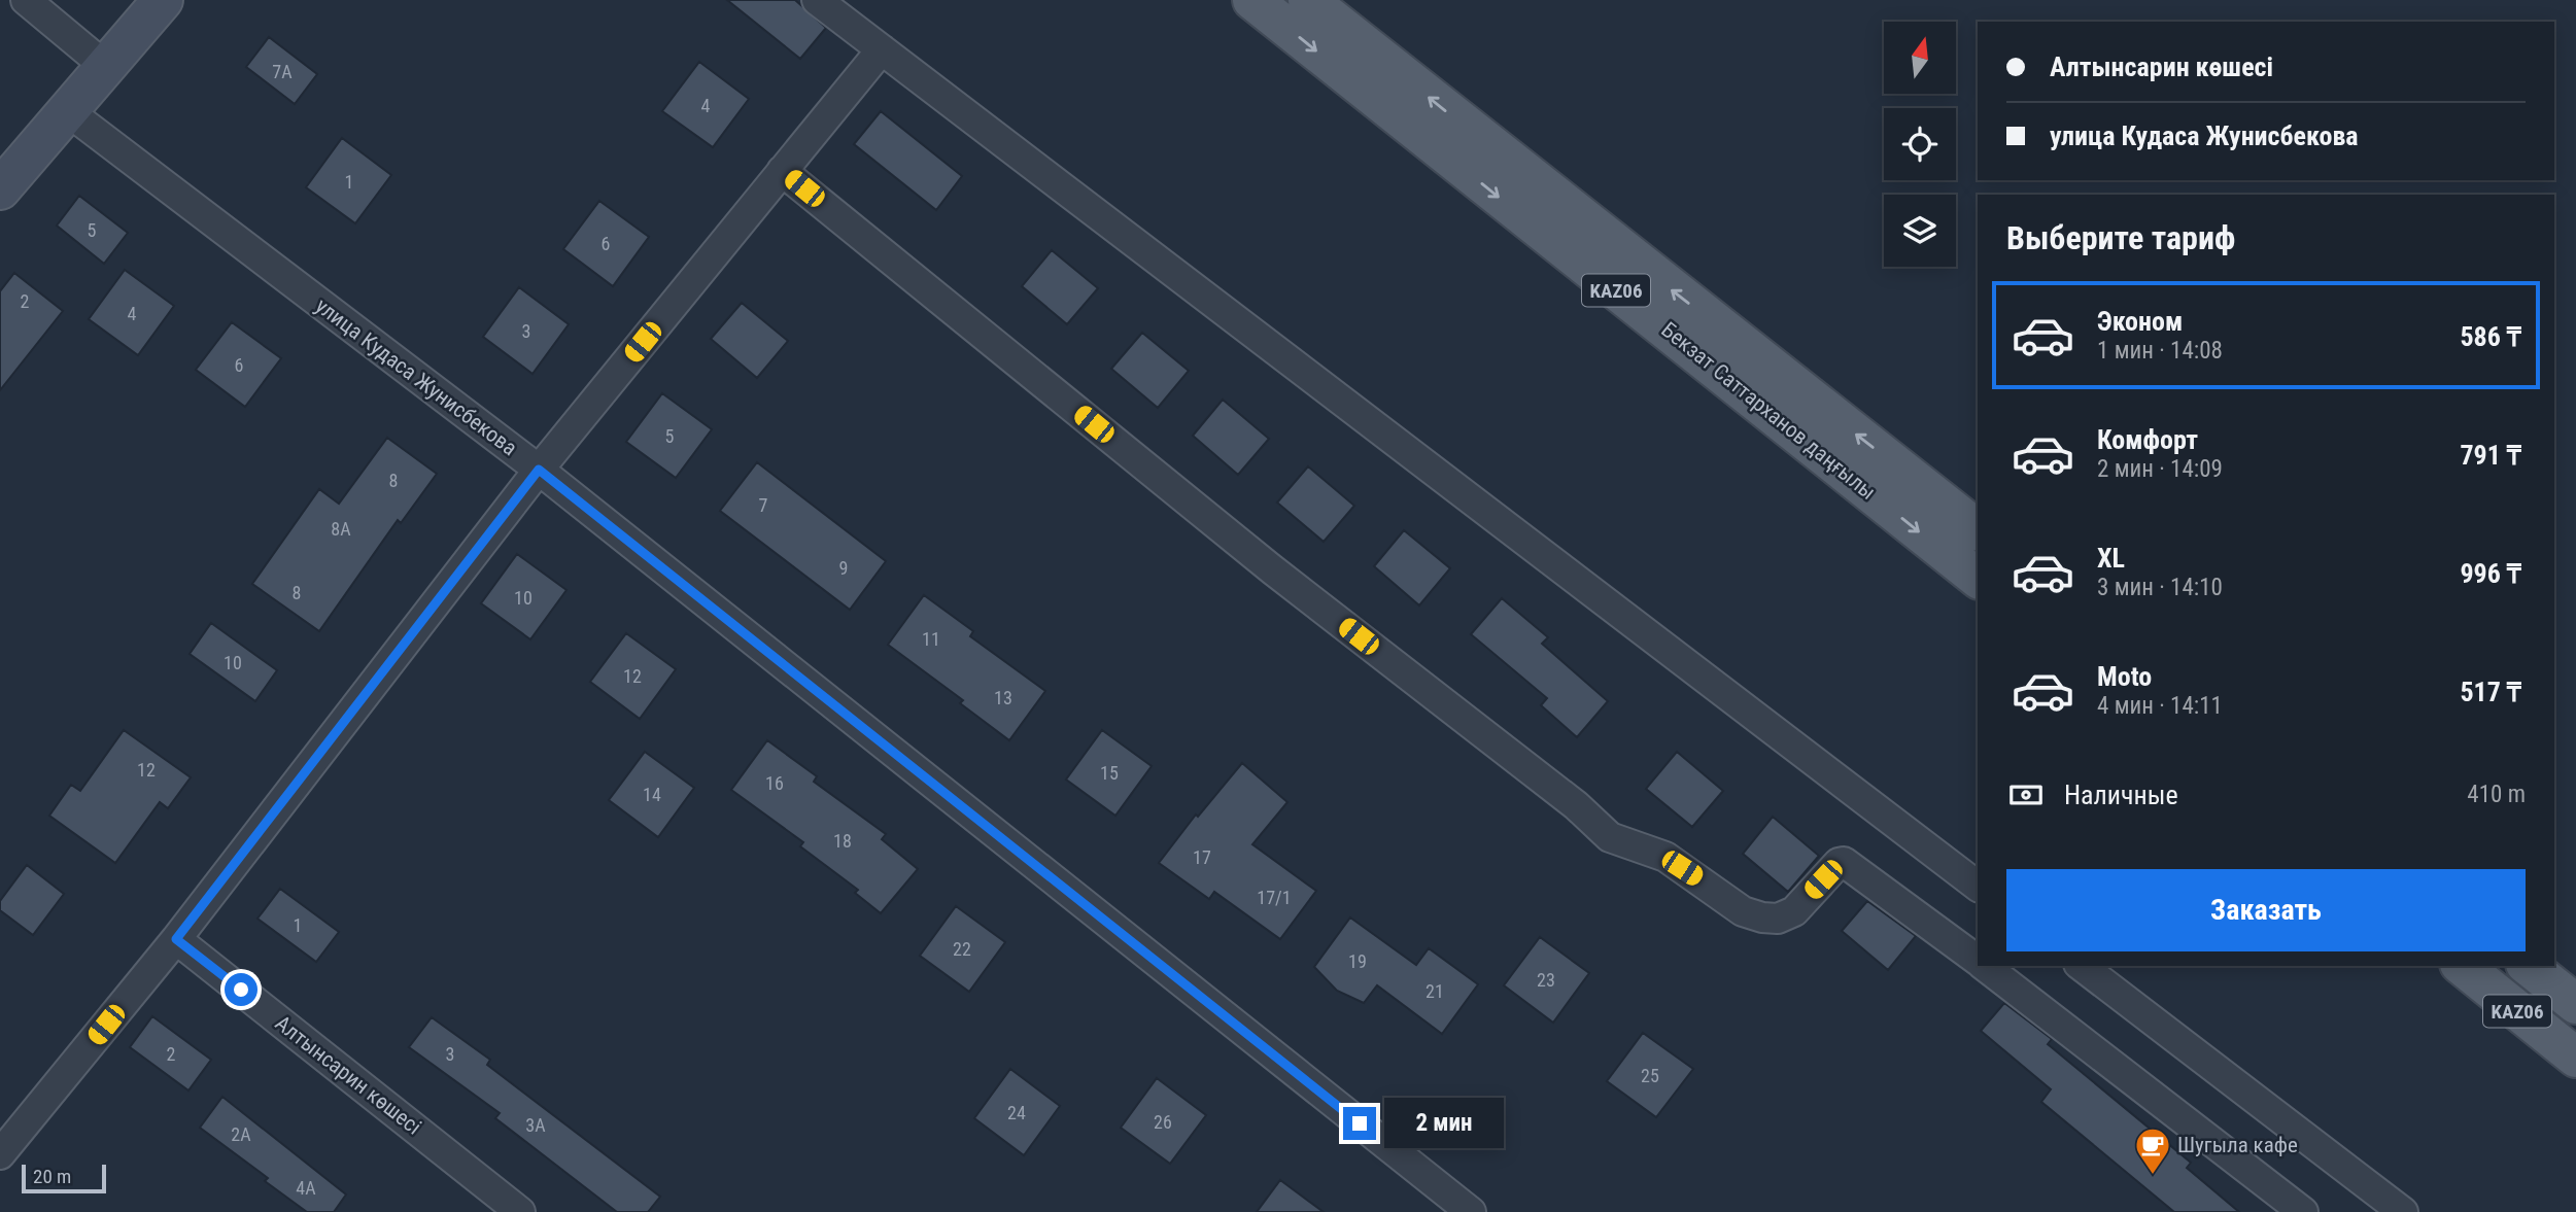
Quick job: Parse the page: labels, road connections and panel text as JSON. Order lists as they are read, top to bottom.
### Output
{
  "streets": {
    "main road": ["KАZ06", "Бекзат Саттарханов даңғылы"],
    "street": ["улица Кудаса Жунисбекова", "Алтынсарин көшесі"]
  },
  "places": {
    "cafe": ["Шугыла кафе"]
  },
  "house_numbers": [
    "7A",
    "4",
    "1",
    "5",
    "6",
    "2",
    "4",
    "3",
    "6",
    "5",
    "8",
    "7",
    "8A",
    "9",
    "8",
    "10",
    "11",
    "10",
    "12",
    "13",
    "12",
    "15",
    "16",
    "14",
    "18",
    "17",
    "17/1",
    "1",
    "22",
    "19",
    "23",
    "21",
    "2",
    "3",
    "25",
    "24",
    "26",
    "3A",
    "2A",
    "4A"
  ],
  "scale_bar": "20 m",
  "north": "top",
  "page": {
    "banner": ["Алтынсарин көшесі", "улица Кудаса Жунисбекова"],
    "heading": "Выберите тариф",
    "list": [
      {
        "name": "Эконом",
        "note": "1 мин · 14:08",
        "value": "586 ₸"
      },
      {
        "name": "Комфорт",
        "note": "2 мин · 14:09",
        "value": "791 ₸"
      },
      {
        "name": "XL",
        "note": "3 мин · 14:10",
        "value": "996 ₸"
      },
      {
        "name": "Moto",
        "note": "4 мин · 14:11",
        "value": "517 ₸"
      }
    ],
    "pay": ["Наличные", "410 m"],
    "buttons": "Заказать",
    "bubble": "2 мин",
    "scale": "20 m"
  }
}
